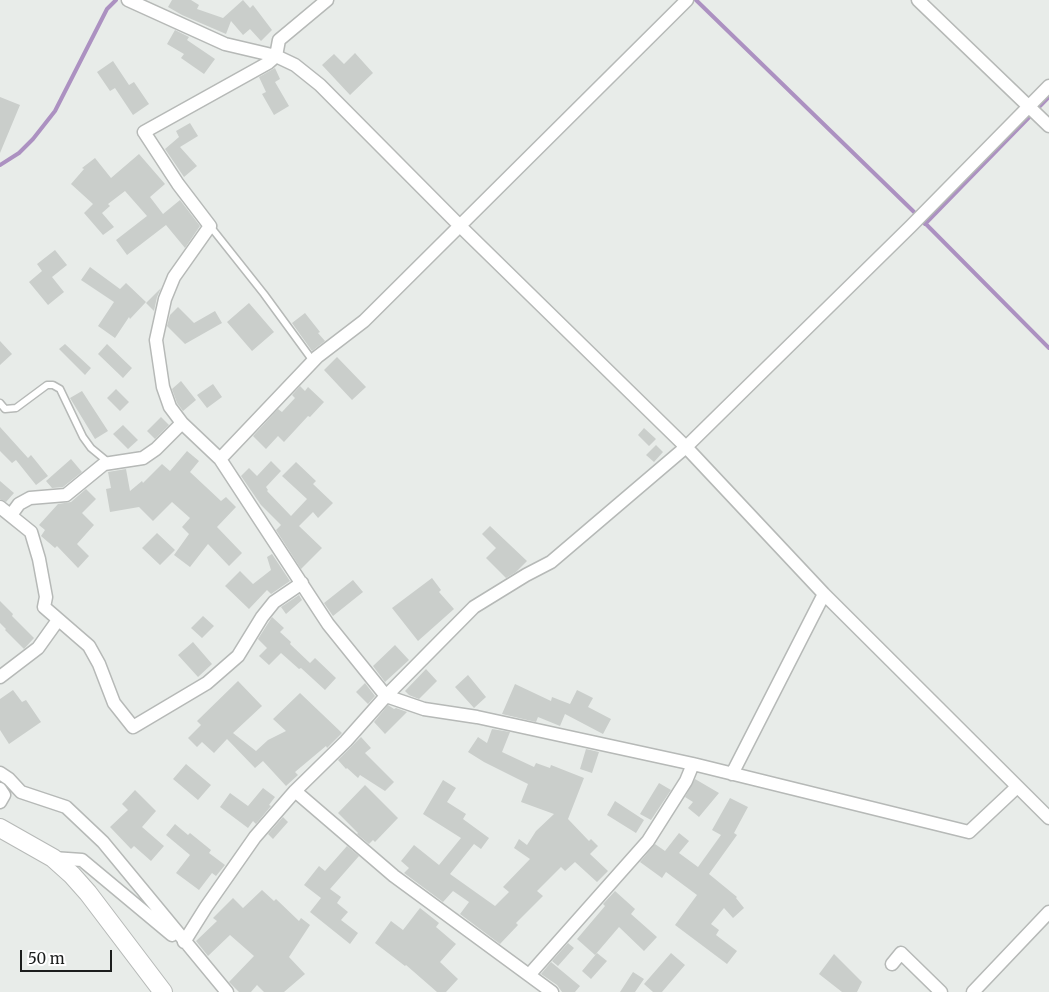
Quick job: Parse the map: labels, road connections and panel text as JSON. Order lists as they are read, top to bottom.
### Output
{
  "scale_bar": "50 m"
}
